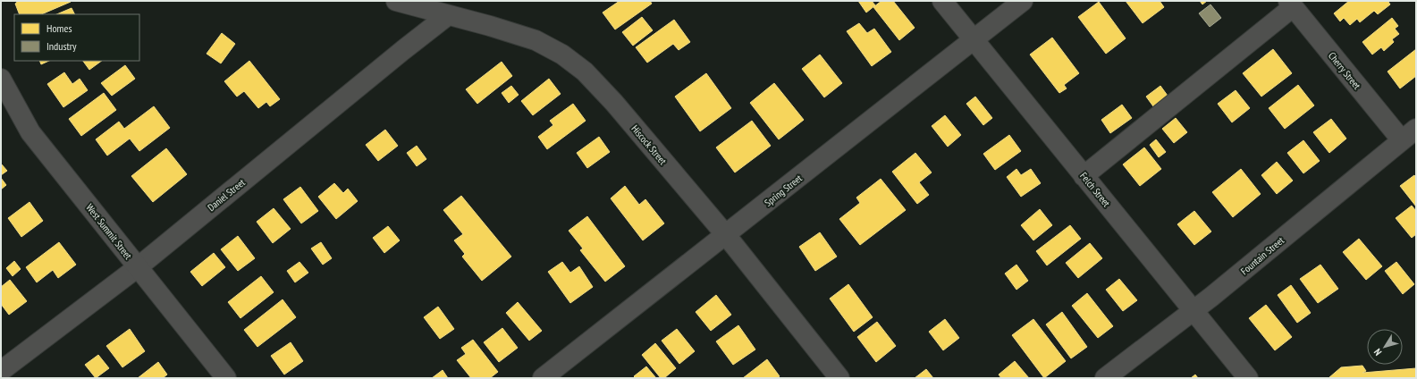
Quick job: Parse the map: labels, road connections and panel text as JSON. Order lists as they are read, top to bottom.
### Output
{
  "streets": {
    "street": [
      "Cherry Street",
      "Hiscock Street",
      "Felch Street",
      "Spring Street",
      "Daniel Street",
      "West Summit Street",
      "Fountain Street"
    ]
  },
  "crossings": [
    ["Cherry Street", "Fountain Street"],
    ["Hiscock Street", "Spring Street"],
    ["Hiscock Street", "Daniel Street"],
    ["Felch Street", "Spring Street"],
    ["Felch Street", "Fountain Street"],
    ["Daniel Street", "West Summit Street"]
  ],
  "legend": ["Homes", "Industry"],
  "north": "bottom left"
}
